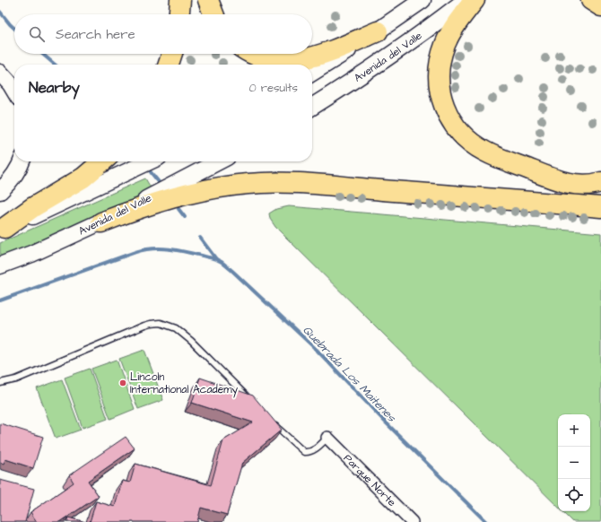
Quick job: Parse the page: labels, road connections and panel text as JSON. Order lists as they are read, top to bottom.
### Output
{
  "streets": {
    "street": ["Avenida del Valle", "Parque Norte"]
  },
  "water": ["Quebrada Los Maitenes"],
  "places": ["Lincoln International Academy"],
  "page": {
    "search": "Search here",
    "heading": ["Nearby", "0 results"],
    "map_buttons": ["+", "−"]
  }
}
